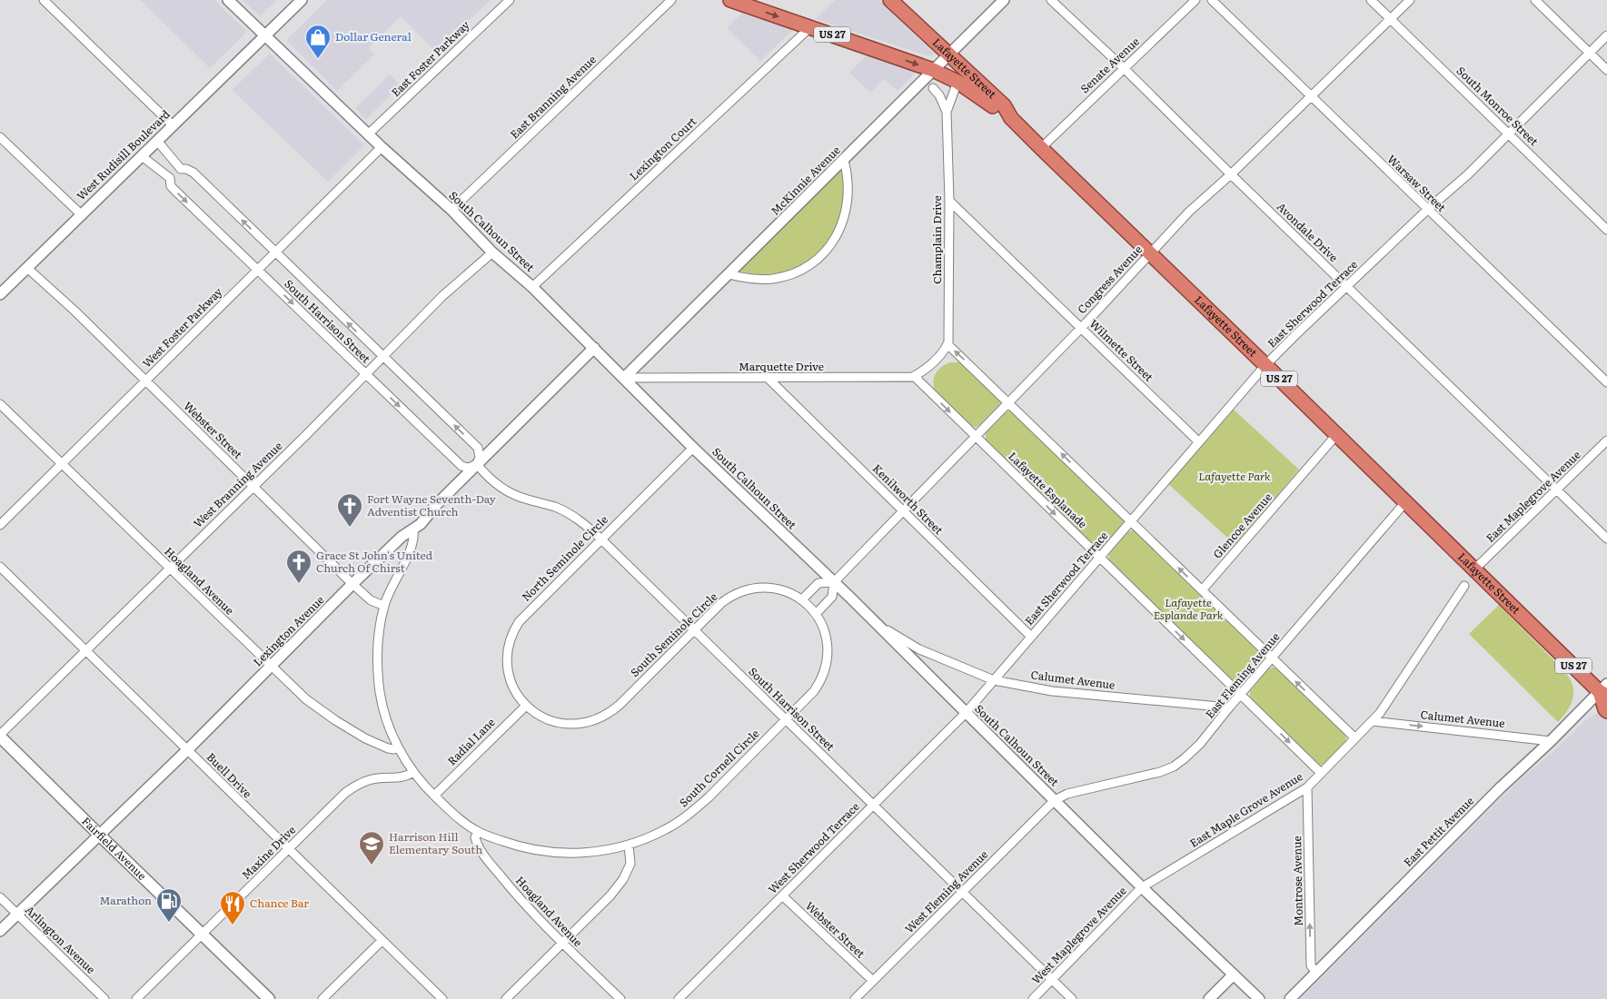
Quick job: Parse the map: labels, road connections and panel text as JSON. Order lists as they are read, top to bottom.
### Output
{
  "streets": {
    "highway": ["US 27", "Lafayette Street"],
    "main road": ["Fairfield Avenue"],
    "street": [
      "East Foster Parkway",
      "Senate Avenue",
      "East Branning Avenue",
      "South Monroe Street",
      "Lexington Court",
      "West Rudisill Boulevard",
      "McKinnie Avenue",
      "Warsaw Street",
      "South Calhoun Street",
      "Avondale Drive",
      "Champlain Drive",
      "Congress Avenue",
      "East Sherwood Terrace",
      "South Harrison Street",
      "West Foster Parkway",
      "Wilmette Street",
      "Marquette Drive",
      "Webster Street",
      "West Branning Avenue",
      "Lafayette Esplanade",
      "East Maplegrove Avenue",
      "Kenilworth Street",
      "Glencoe Avenue",
      "North Seminole Circle",
      "Hoagland Avenue",
      "Lexington Avenue",
      "South Seminole Circle",
      "East Fleming Avenue",
      "Calumet Avenue",
      "Radial Lane",
      "South Cornell Circle",
      "Buell Drive",
      "East Maple Grove Avenue",
      "East Pettit Avenue",
      "West Sherwood Terrace",
      "Maxine Drive",
      "Montrose Avenue",
      "West Fleming Avenue",
      "West Maplegrove Avenue",
      "Arlington Avenue"
    ]
  },
  "crossings": [
    ["US 27", "Lafayette Street"],
    ["US 27", "Lexington Court"],
    ["US 27", "McKinnie Avenue"],
    ["US 27", "Champlain Drive"],
    ["East Foster Parkway", "South Calhoun Street"],
    ["Senate Avenue", "Lafayette Street"],
    ["Senate Avenue", "Avondale Drive"],
    ["Lafayette Street", "McKinnie Avenue"],
    ["Lafayette Street", "Congress Avenue"],
    ["Lafayette Street", "East Sherwood Terrace"],
    ["Lafayette Street", "East Maplegrove Avenue"],
    ["Lafayette Street", "Glencoe Avenue"],
    ["Lafayette Street", "East Fleming Avenue"],
    ["Lafayette Street", "East Pettit Avenue"],
    ["East Branning Avenue", "South Calhoun Street"],
    ["South Monroe Street", "Congress Avenue"],
    ["South Monroe Street", "East Sherwood Terrace"],
    ["Lexington Court", "South Calhoun Street"],
    ["West Rudisill Boulevard", "South Calhoun Street"],
    ["West Rudisill Boulevard", "South Harrison Street"],
    ["West Rudisill Boulevard", "Webster Street"],
    ["McKinnie Avenue", "South Calhoun Street"],
    ["McKinnie Avenue", "Marquette Drive"],
    ["Warsaw Street", "Congress Avenue"],
    ["Warsaw Street", "East Sherwood Terrace"],
    ["South Calhoun Street", "Congress Avenue"],
    ["South Calhoun Street", "East Sherwood Terrace"],
    ["South Calhoun Street", "West Foster Parkway"],
    ["South Calhoun Street", "Marquette Drive"],
    ["South Calhoun Street", "West Branning Avenue"],
    ["South Calhoun Street", "North Seminole Circle"],
    ["South Calhoun Street", "Lexington Avenue"],
    ["South Calhoun Street", "East Fleming Avenue"],
    ["South Calhoun Street", "Calumet Avenue"],
    ["South Calhoun Street", "East Maple Grove Avenue"],
    ["South Calhoun Street", "West Sherwood Terrace"],
    ["South Calhoun Street", "West Fleming Avenue"],
    ["South Calhoun Street", "West Maplegrove Avenue"],
    ["Avondale Drive", "Congress Avenue"],
    ["Avondale Drive", "East Sherwood Terrace"],
    ["Avondale Drive", "East Maplegrove Avenue"],
    ["Champlain Drive", "Wilmette Street"],
    ["Congress Avenue", "Wilmette Street"],
    ["Congress Avenue", "Lafayette Esplanade"],
    ["Congress Avenue", "Kenilworth Street"],
    ["East Sherwood Terrace", "Wilmette Street"],
    ["East Sherwood Terrace", "Lafayette Esplanade"],
    ["East Sherwood Terrace", "Kenilworth Street"],
    ["East Sherwood Terrace", "Calumet Avenue"],
    ["East Sherwood Terrace", "West Sherwood Terrace"],
    ["South Harrison Street", "West Foster Parkway"],
    ["South Harrison Street", "West Branning Avenue"],
    ["South Harrison Street", "North Seminole Circle"],
    ["South Harrison Street", "Lexington Avenue"],
    ["South Harrison Street", "South Seminole Circle"],
    ["South Harrison Street", "South Cornell Circle"],
    ["South Harrison Street", "West Sherwood Terrace"],
    ["South Harrison Street", "West Fleming Avenue"],
    ["South Harrison Street", "West Maplegrove Avenue"],
    ["West Foster Parkway", "Webster Street"],
    ["West Foster Parkway", "Hoagland Avenue"],
    ["Marquette Drive", "Lafayette Esplanade"],
    ["Marquette Drive", "Kenilworth Street"],
    ["Webster Street", "West Branning Avenue"],
    ["Webster Street", "Lexington Avenue"],
    ["Webster Street", "South Cornell Circle"],
    ["Webster Street", "West Sherwood Terrace"],
    ["Webster Street", "West Fleming Avenue"],
    ["West Branning Avenue", "Hoagland Avenue"],
    ["West Branning Avenue", "Buell Drive"],
    ["West Branning Avenue", "Fairfield Avenue"],
    ["Lafayette Esplanade", "East Fleming Avenue"],
    ["Lafayette Esplanade", "East Maple Grove Avenue"],
    ["North Seminole Circle", "South Seminole Circle"],
    ["North Seminole Circle", "Radial Lane"],
    ["Hoagland Avenue", "Lexington Avenue"],
    ["Hoagland Avenue", "South Cornell Circle"],
    ["Lexington Avenue", "South Cornell Circle"],
    ["Lexington Avenue", "Buell Drive"],
    ["Lexington Avenue", "Fairfield Avenue"],
    ["Lexington Avenue", "Arlington Avenue"],
    ["South Seminole Circle", "Radial Lane"],
    ["South Seminole Circle", "South Cornell Circle"],
    ["East Fleming Avenue", "Calumet Avenue"],
    ["East Fleming Avenue", "West Fleming Avenue"],
    ["Calumet Avenue", "East Maple Grove Avenue"],
    ["Calumet Avenue", "East Pettit Avenue"],
    ["Radial Lane", "South Cornell Circle"],
    ["South Cornell Circle", "Maxine Drive"],
    ["Buell Drive", "Maxine Drive"],
    ["East Maple Grove Avenue", "Montrose Avenue"],
    ["East Maple Grove Avenue", "West Maplegrove Avenue"],
    ["East Pettit Avenue", "Montrose Avenue"],
    ["Fairfield Avenue", "Maxine Drive"]
  ],
  "one_way": ["Montrose Avenue"],
  "parks": ["Lafayette Park", "Lafayette Esplande Park"],
  "places": {
    "shop": ["Dollar General"],
    "church": ["Fort Wayne Seventh-Day Adventist Church", "Grace St John's United Church Of Chirst"],
    "school or university": ["Harrison Hill Elementary South"],
    "fuel station": ["Marathon"],
    "restaurant": ["Chance Bar"]
  }
}
